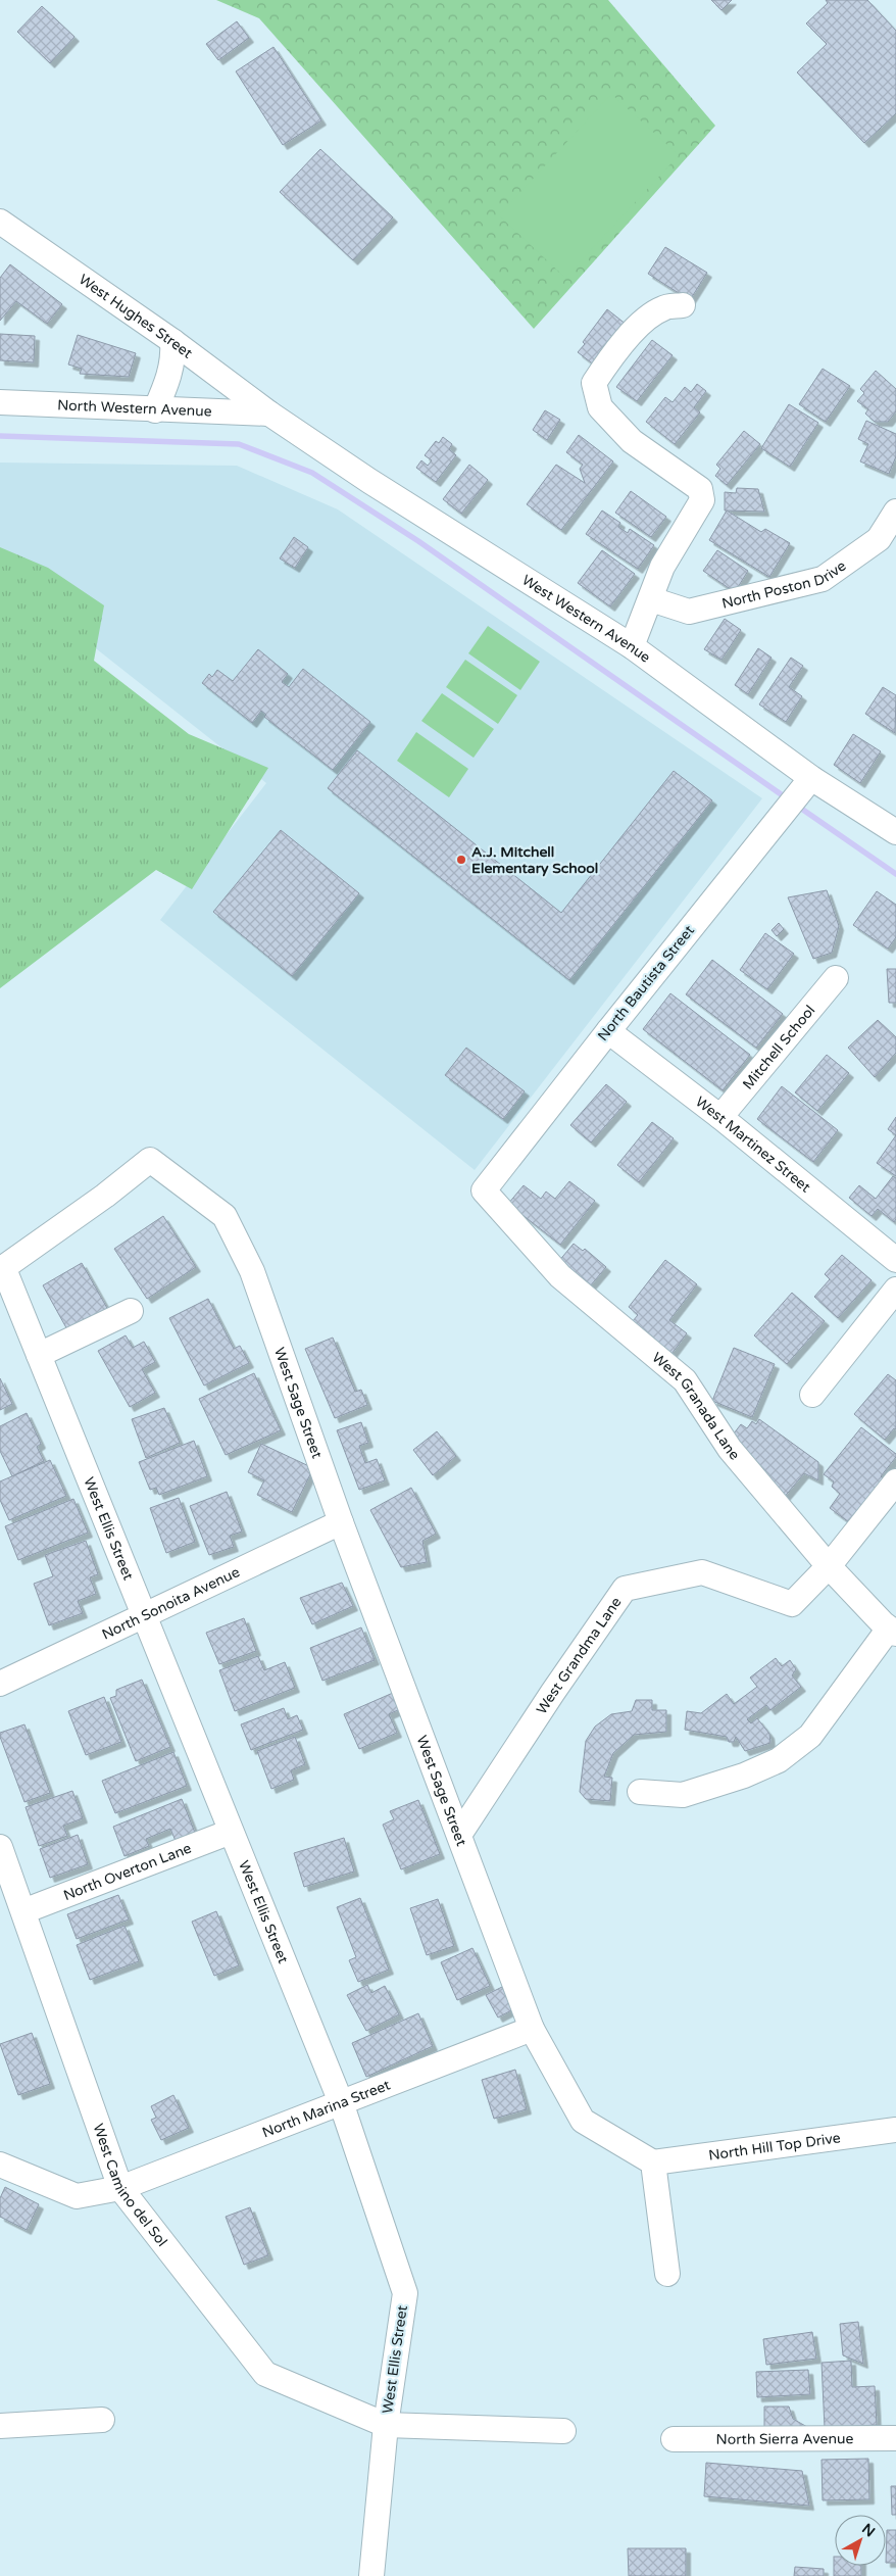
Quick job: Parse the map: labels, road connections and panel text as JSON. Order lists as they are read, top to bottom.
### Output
{
  "streets": {
    "street": [
      "West Hughes Street",
      "North Western Avenue",
      "North Poston Drive",
      "West Western Avenue",
      "North Bautista Street",
      "Mitchell School",
      "West Martinez Street",
      "West Sage Street",
      "West Granada Lane",
      "West Ellis Street",
      "North Sonoita Avenue",
      "West Grandma Lane",
      "North Overton Lane",
      "North Marina Street",
      "North Hill Top Drive",
      "West Camino del Sol",
      "North Sierra Avenue"
    ]
  },
  "crossings": [
    ["West Hughes Street", "North Western Avenue"],
    ["West Hughes Street", "West Western Avenue"],
    ["North Western Avenue", "West Western Avenue"],
    ["West Western Avenue", "North Bautista Street"],
    ["North Bautista Street", "West Martinez Street"],
    ["North Bautista Street", "West Granada Lane"],
    ["Mitchell School", "West Martinez Street"],
    ["West Sage Street", "West Ellis Street"],
    ["West Sage Street", "North Sonoita Avenue"],
    ["West Sage Street", "West Grandma Lane"],
    ["West Sage Street", "North Marina Street"],
    ["West Sage Street", "North Hill Top Drive"],
    ["West Granada Lane", "West Grandma Lane"],
    ["West Ellis Street", "North Sonoita Avenue"],
    ["West Ellis Street", "North Overton Lane"],
    ["West Ellis Street", "North Marina Street"],
    ["West Ellis Street", "West Camino del Sol"],
    ["North Overton Lane", "West Camino del Sol"],
    ["North Marina Street", "West Camino del Sol"]
  ],
  "places": ["A.J. Mitchell Elementary School"],
  "north": "top right"
}
